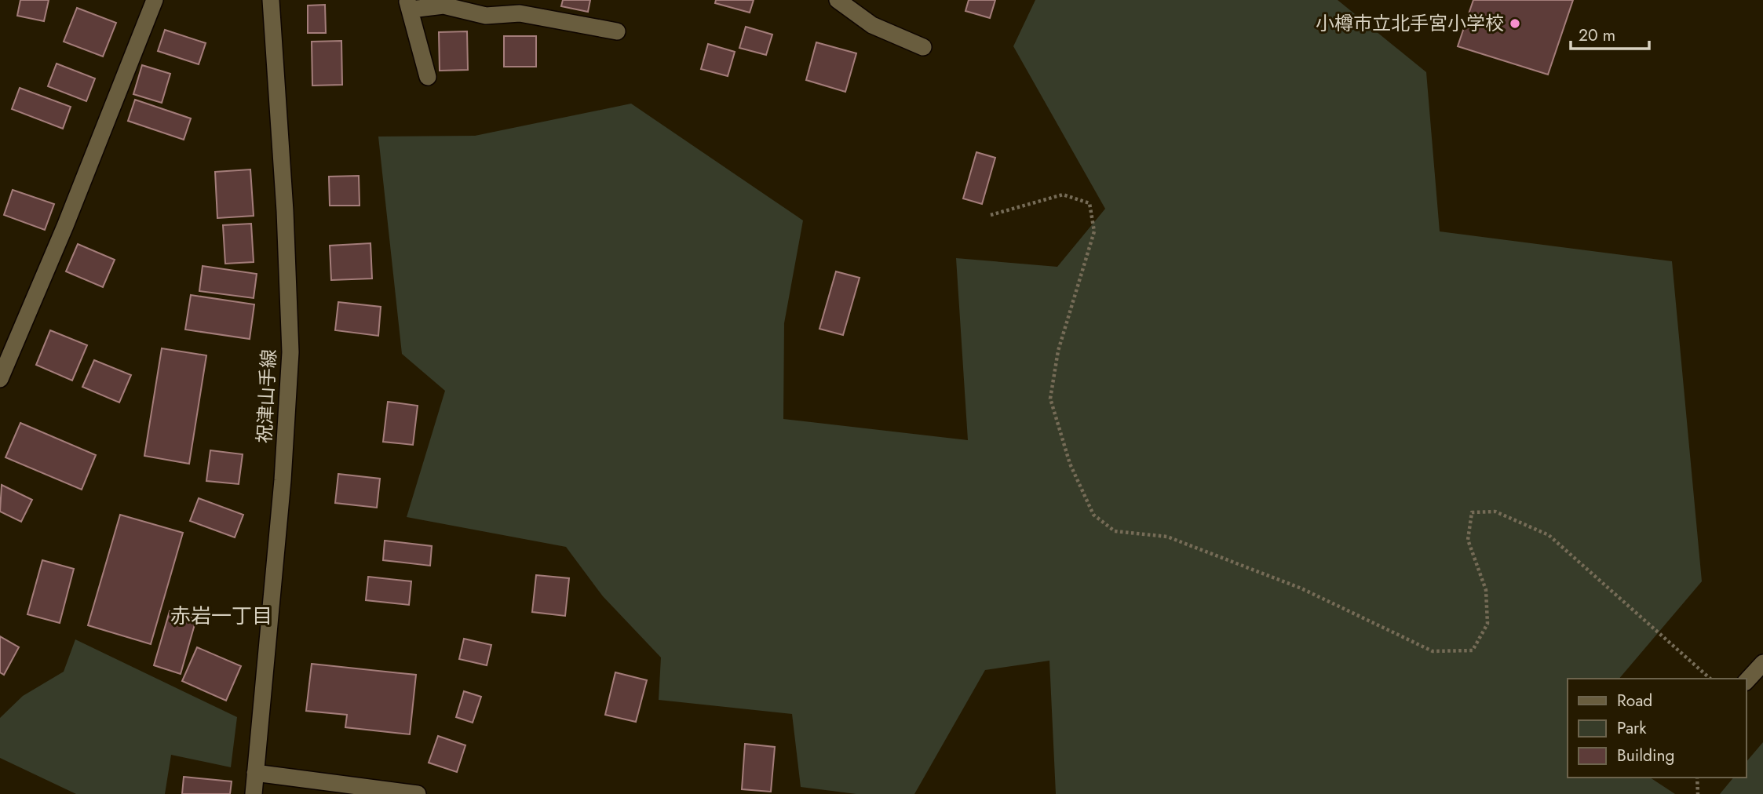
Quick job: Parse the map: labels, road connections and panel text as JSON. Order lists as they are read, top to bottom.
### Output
{
  "streets": {
    "street": ["祝津山手線"]
  },
  "districts": ["赤岩一丁目"],
  "places": ["小樽市立北手宮小学校"],
  "legend": ["Road", "Park", "Building"],
  "scale_bar": "20 m"
}
